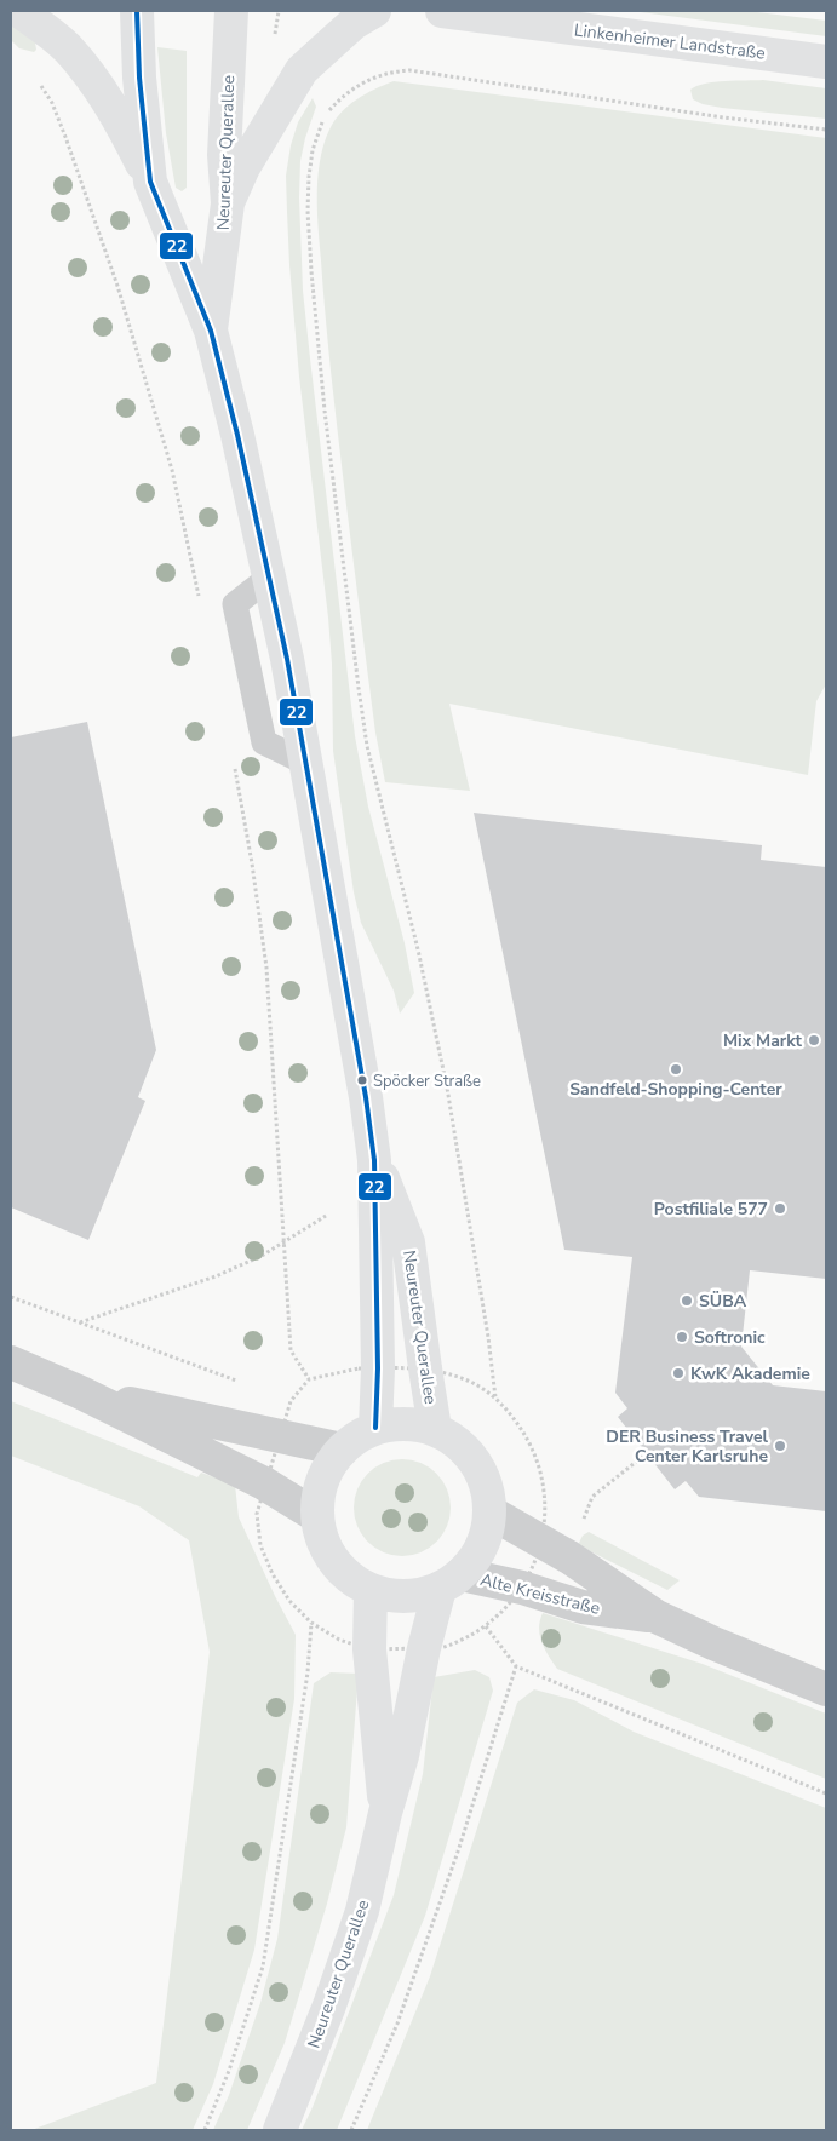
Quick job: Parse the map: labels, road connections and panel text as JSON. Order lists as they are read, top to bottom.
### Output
{
  "streets": {
    "street": ["Linkenheimer Landstraße", "Neureuter Querallee", "Alte Kreisstraße"]
  },
  "crossings": [
    ["Neureuter Querallee", "Alte Kreisstraße"]
  ],
  "places": [
    "Mix Markt",
    "Sandfeld-Shopping-Center",
    "Spöcker Straße",
    "Postfiliale 577",
    "SÜBA",
    "Softronic",
    "KwK Akademie",
    "DER Business Travel Center Karlsruhe"
  ],
  "lines": ["transit line 22"]
}
